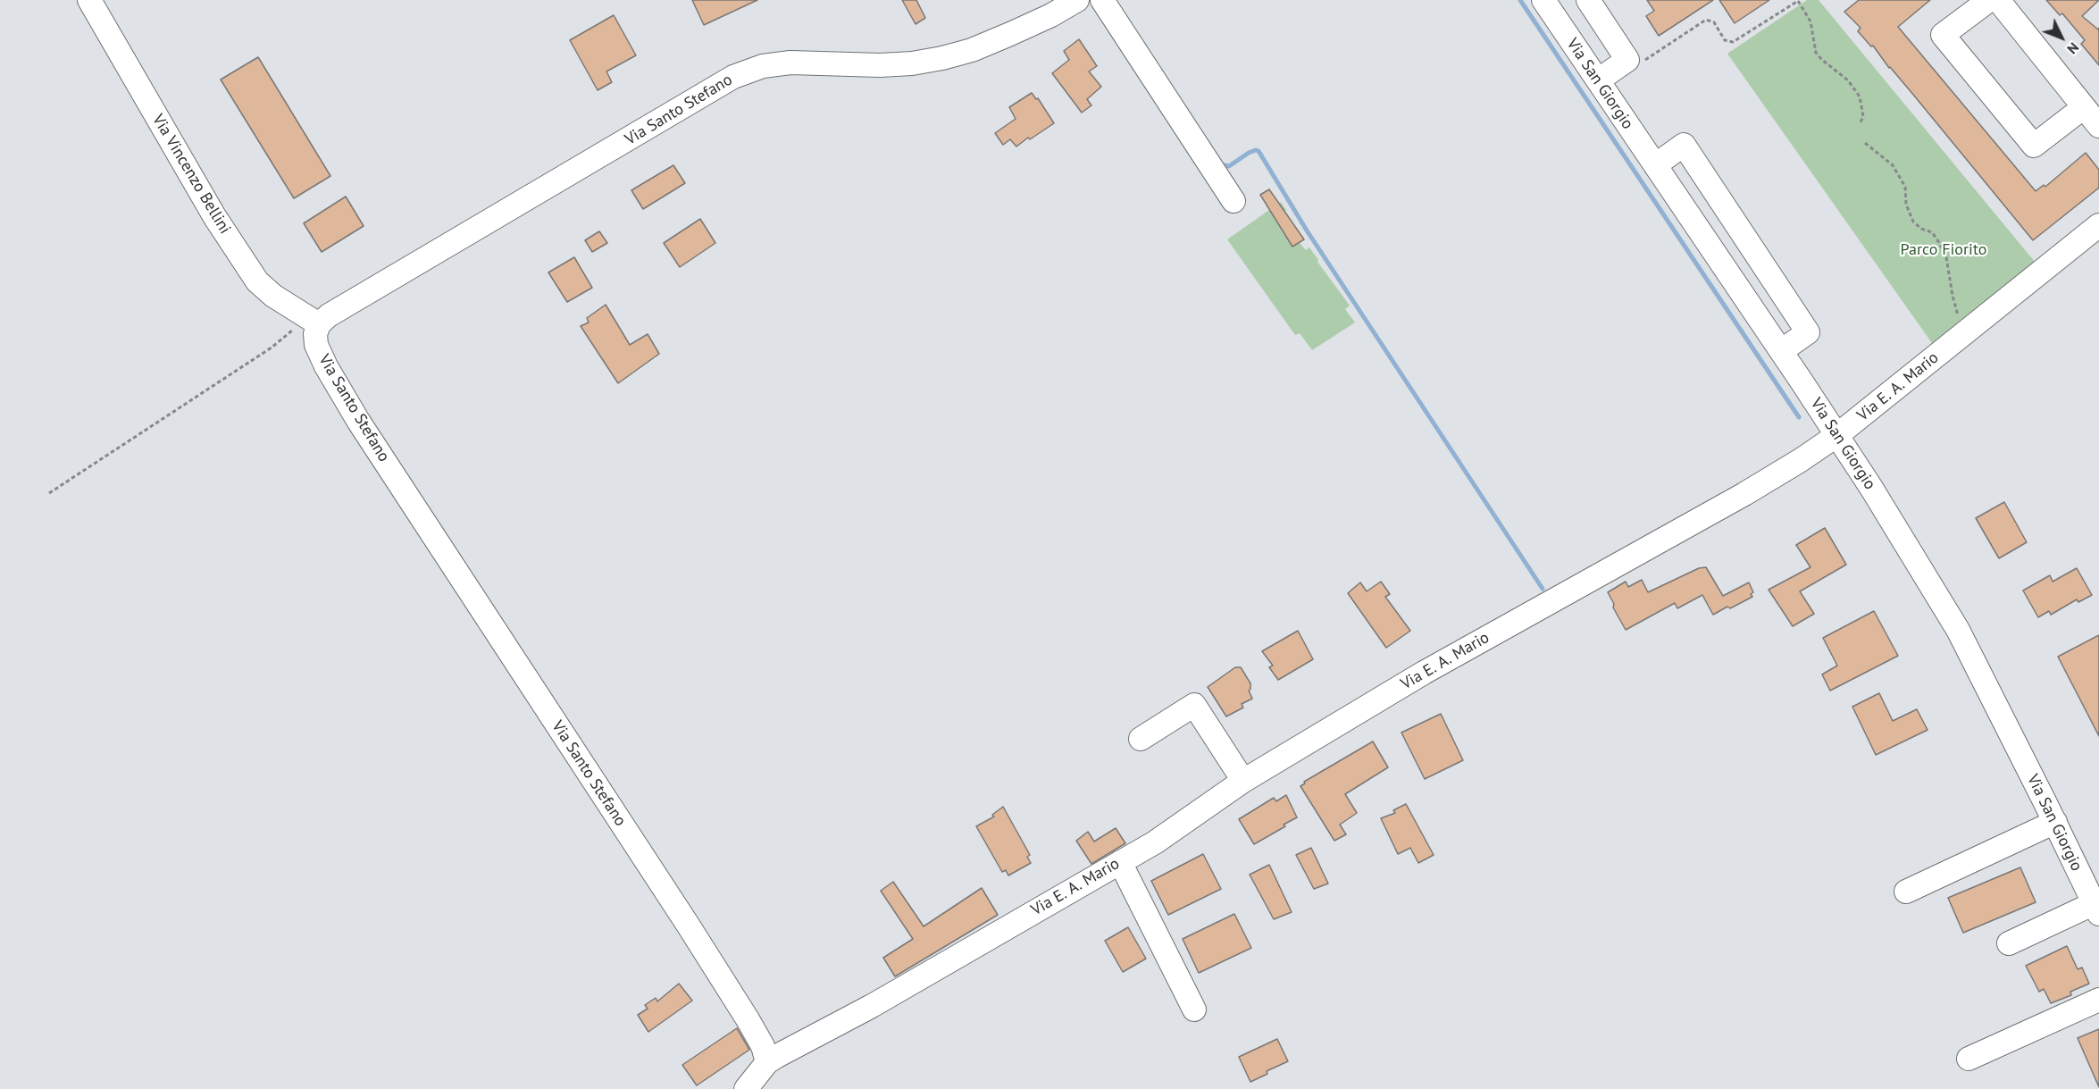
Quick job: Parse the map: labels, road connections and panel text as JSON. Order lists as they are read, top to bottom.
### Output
{
  "streets": {
    "street": [
      "Via San Giorgio",
      "Via Santo Stefano",
      "Via Vincenzo Bellini",
      "Via E. A. Mario"
    ]
  },
  "crossings": [
    ["Via San Giorgio", "Via E. A. Mario"],
    ["Via Santo Stefano", "Via Vincenzo Bellini"],
    ["Via Santo Stefano", "Via E. A. Mario"]
  ],
  "parks": ["Parco Fiorito"],
  "north": "bottom right"
}
